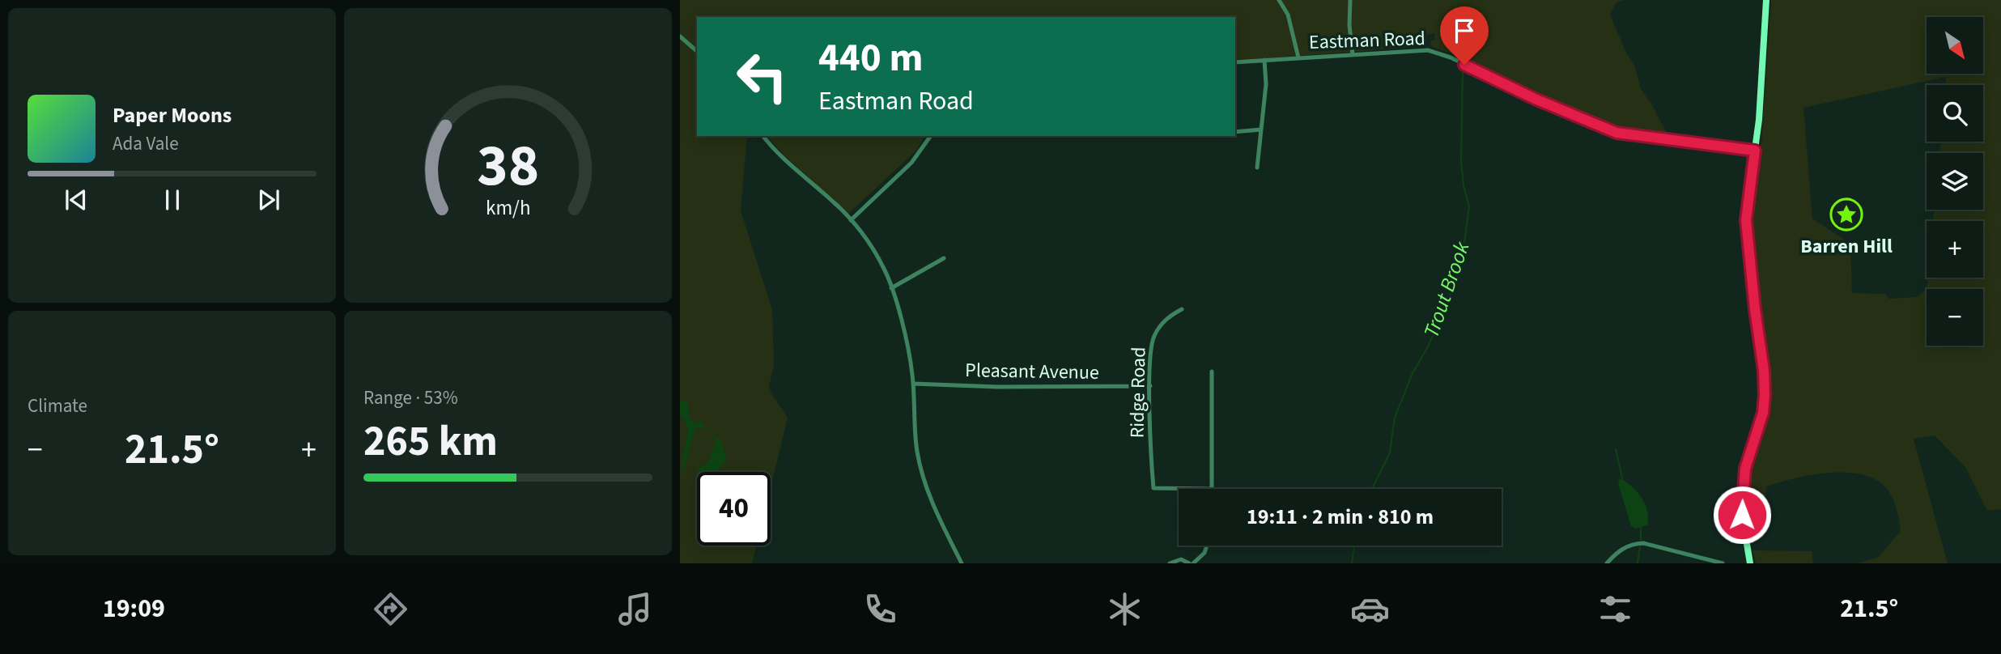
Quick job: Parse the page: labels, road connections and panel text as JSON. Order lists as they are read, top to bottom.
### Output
{
  "streets": {
    "street": ["Eastman Road", "Pleasant Avenue", "Ridge Road"]
  },
  "crossings": [
    ["Pleasant Avenue", "Ridge Road"]
  ],
  "water": ["Trout Brook"],
  "places": {
    "place": ["Barren Hill"]
  },
  "north": "bottom right",
  "page": {
    "map_buttons": ["+", "−"],
    "turn": ["440 m", "Eastman Road"],
    "song": ["Paper Moons", "Ada Vale"],
    "tile": [
      "Climate",
      ["Range · 53%", "265 km"]
    ],
    "heat": ["−", "21.5°", "+"],
    "limit": "40",
    "trip": "19:11 · 2 min · 810 m",
    "tabs": ["19:09", "21.5°"],
    "gauge": ["38", "km/h"]
  }
}
